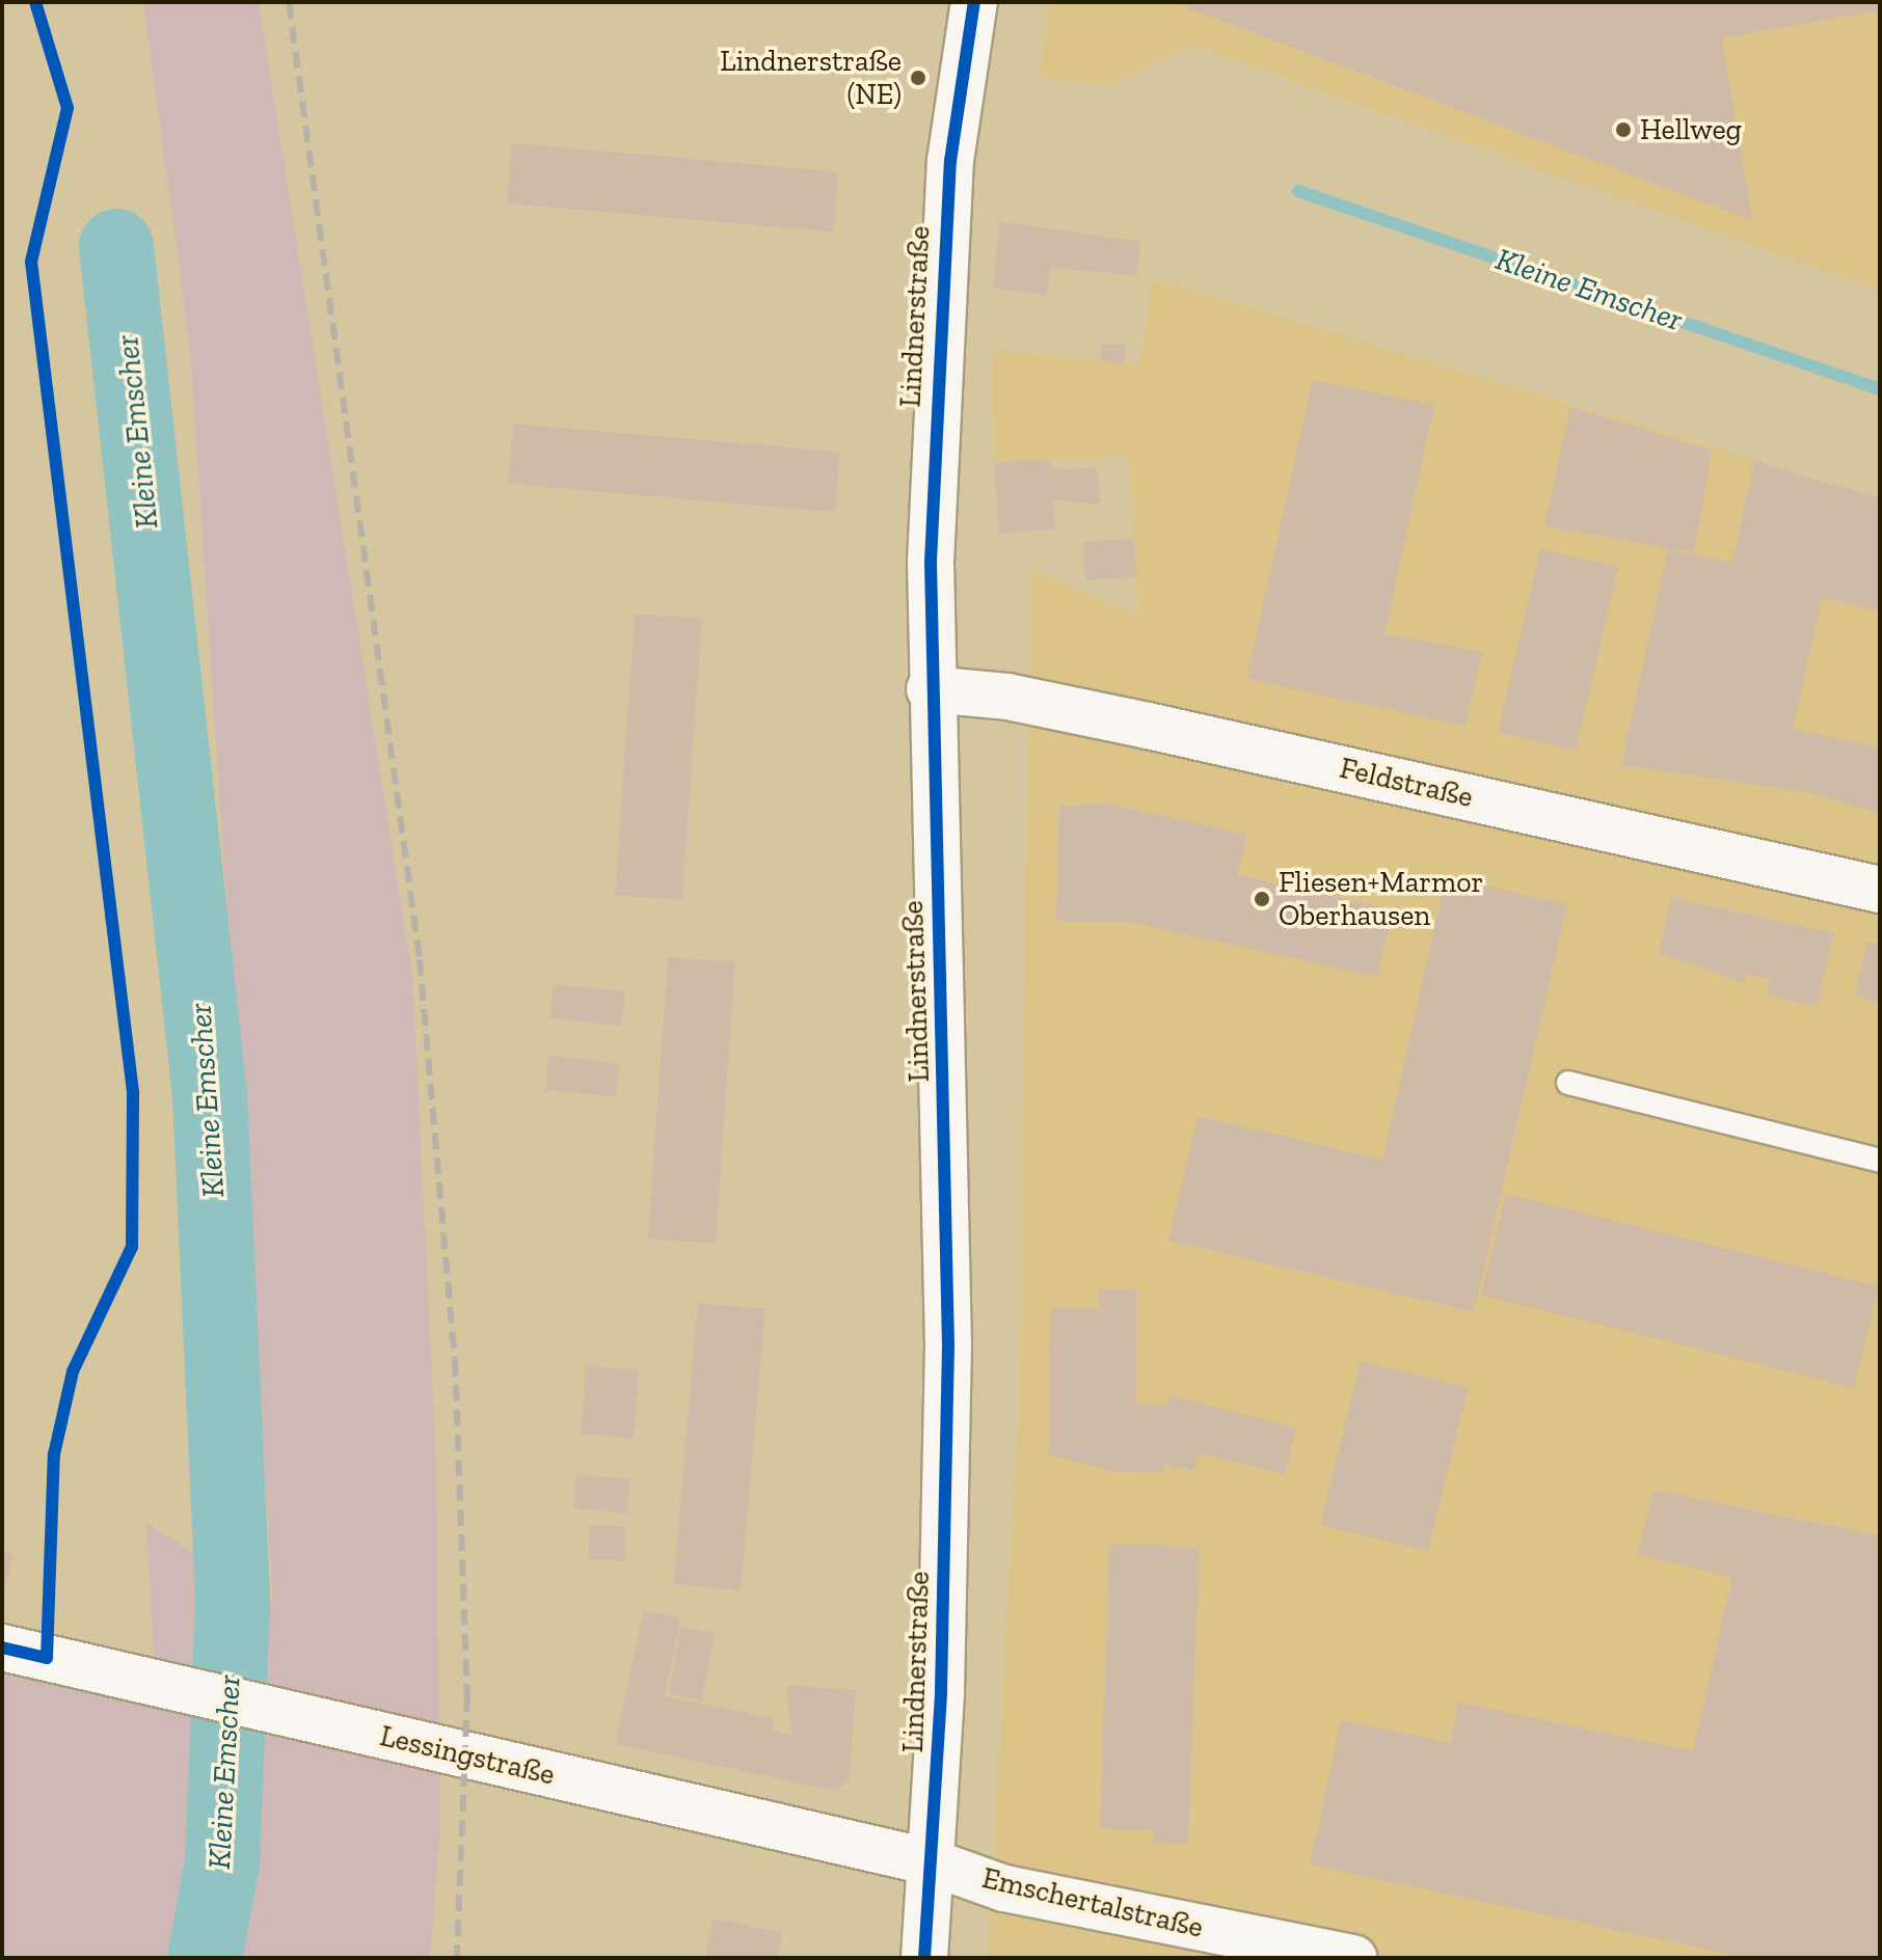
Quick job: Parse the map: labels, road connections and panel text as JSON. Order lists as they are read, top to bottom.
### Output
{
  "streets": {
    "street": [
      "Lindnerstraße",
      "Feldstraße",
      "Lessingstraße",
      "Emschertalstraße"
    ]
  },
  "crossings": [
    ["Lindnerstraße", "Feldstraße"],
    ["Lindnerstraße", "Lessingstraße"],
    ["Lindnerstraße", "Emschertalstraße"],
    ["Lessingstraße", "Emschertalstraße"]
  ],
  "water": ["Kleine Emscher"],
  "places": ["Lindnerstraße (NE)", "Hellweg", "Fliesen+Marmor Oberhausen"]
}
